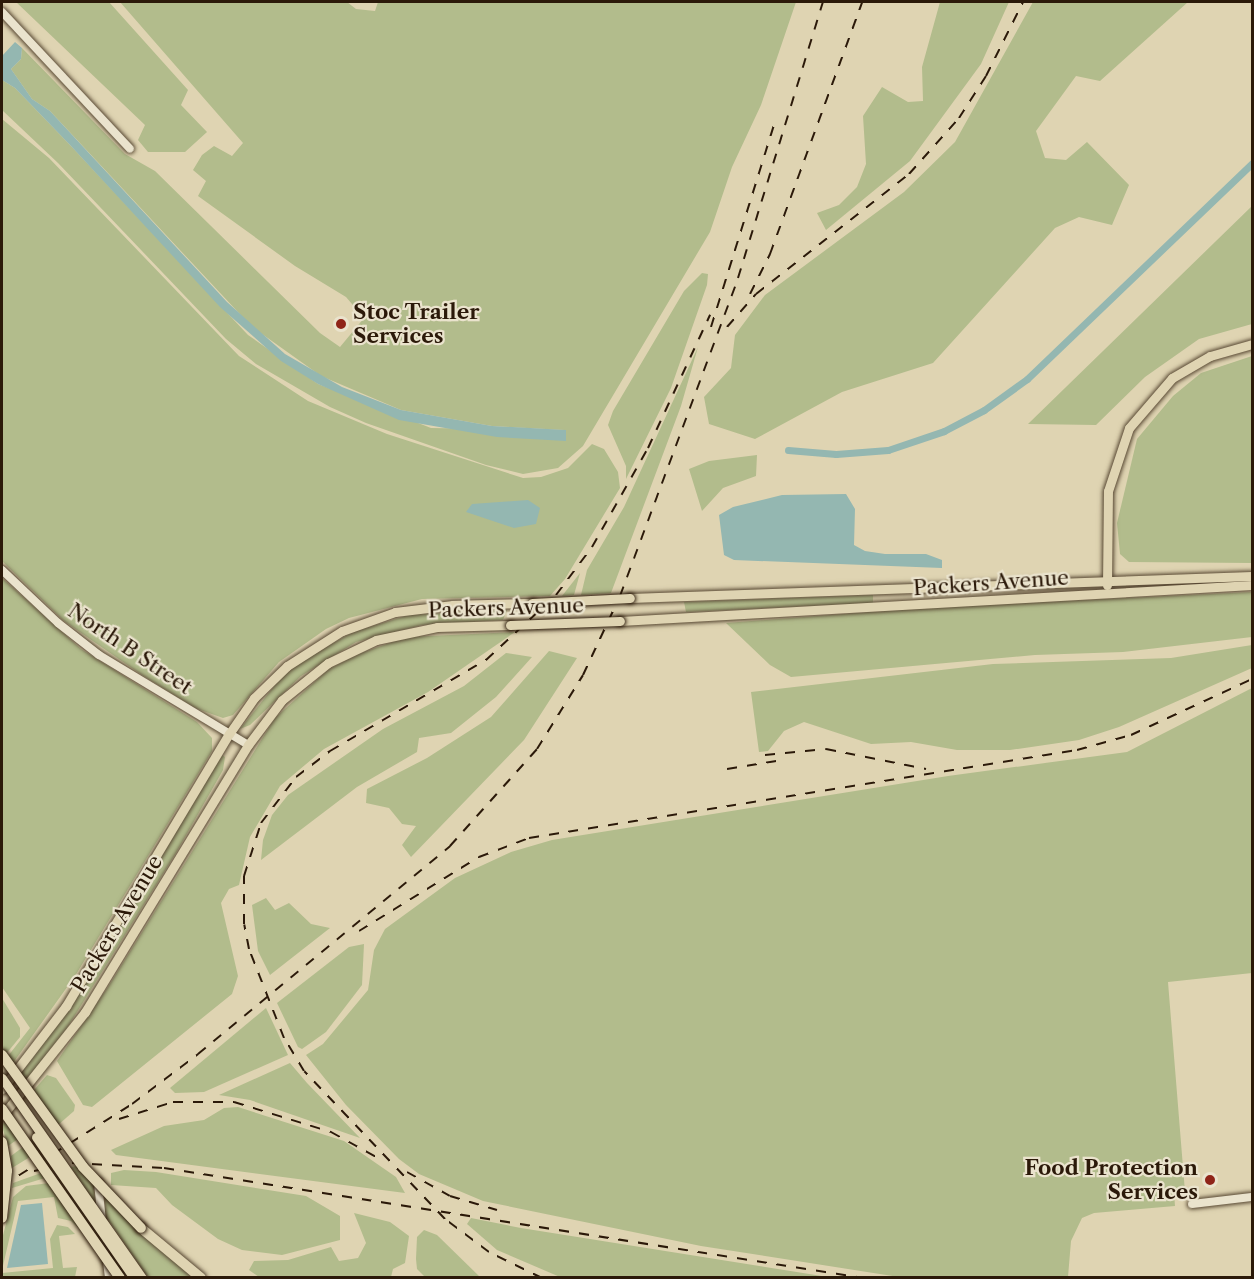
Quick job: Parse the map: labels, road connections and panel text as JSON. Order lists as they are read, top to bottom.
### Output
{
  "streets": {
    "main road": ["Packers Avenue"],
    "street": ["North B Street"]
  },
  "crossings": [
    ["Packers Avenue", "North B Street"]
  ],
  "places": ["Stoc Trailer Services", "Food Protection Services"]
}
